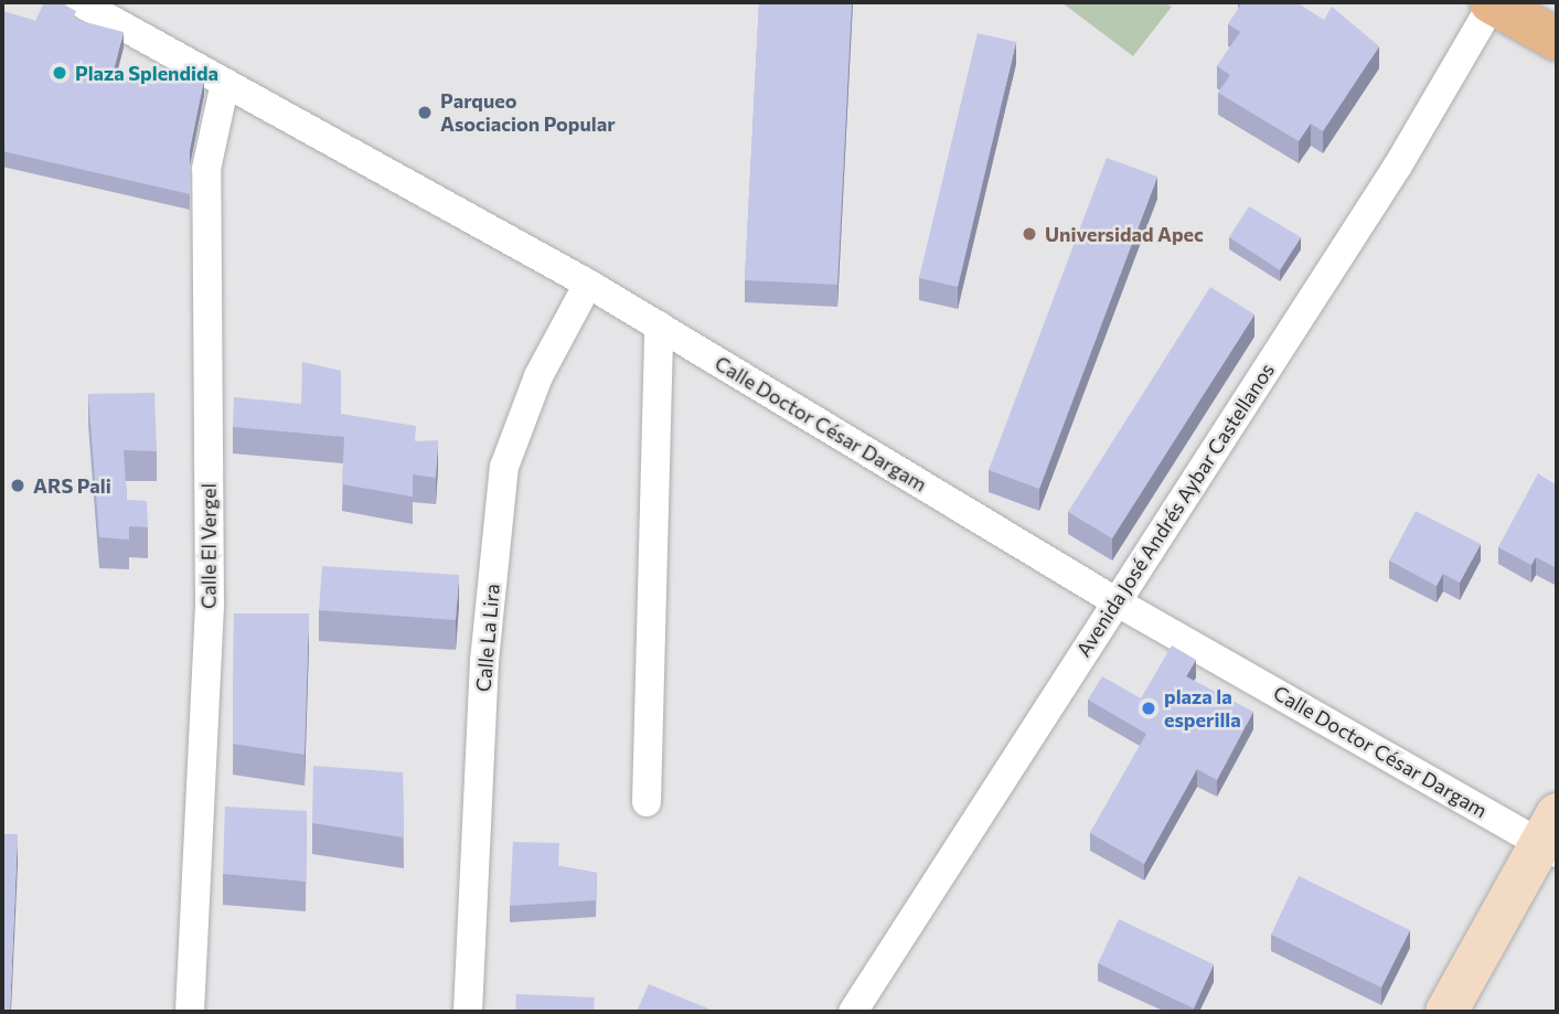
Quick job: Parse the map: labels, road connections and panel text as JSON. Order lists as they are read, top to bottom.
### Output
{
  "streets": {
    "street": [
      "Calle Doctor César Dargam",
      "Avenida José Andrés Aybar Castellanos",
      "Calle El Vergel",
      "Calle La Lira"
    ]
  },
  "crossings": [
    ["Calle Doctor César Dargam", "Avenida José Andrés Aybar Castellanos"],
    ["Calle Doctor César Dargam", "Calle El Vergel"],
    ["Calle Doctor César Dargam", "Calle La Lira"]
  ],
  "places": [
    "Plaza Splendida",
    "Parqueo Asociacion Popular",
    "Universidad Apec",
    "ARS Pali",
    "plaza la esperilla"
  ]
}
